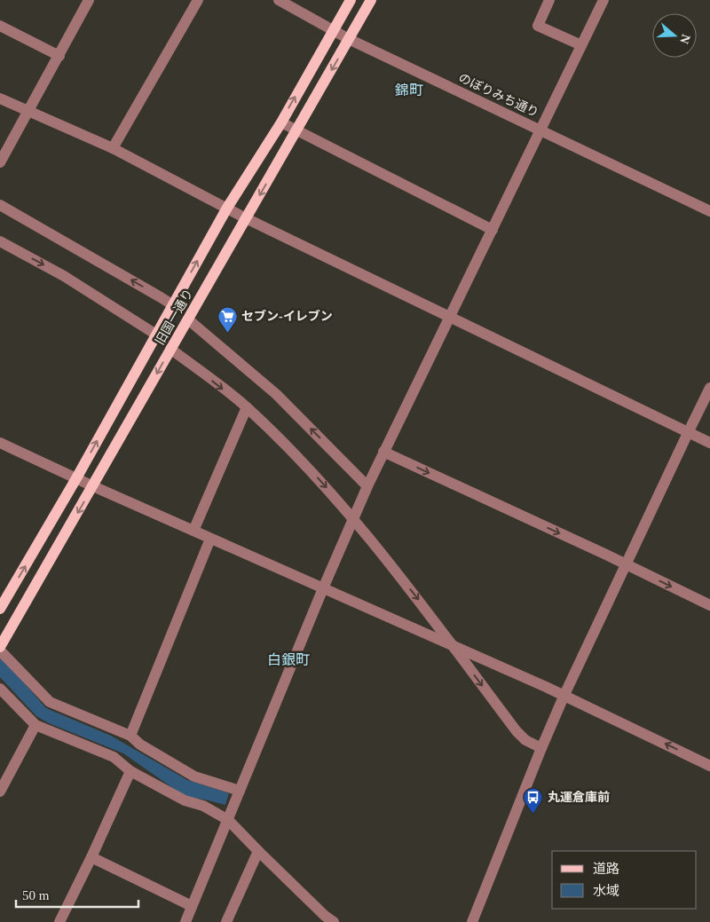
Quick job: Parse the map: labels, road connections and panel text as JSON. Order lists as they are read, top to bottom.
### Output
{
  "streets": {
    "main road": ["旧国一通り"],
    "street": ["のぼりみち通り"]
  },
  "crossings": [
    ["のぼりみち通り", "旧国一通り"]
  ],
  "districts": ["錦町", "白銀町"],
  "places": {
    "supermarket": ["セブン-イレブン"],
    "bus stop": ["丸運倉庫前"]
  },
  "legend": ["道路", "水域"],
  "scale_bar": "50 m",
  "north": "right"
}
